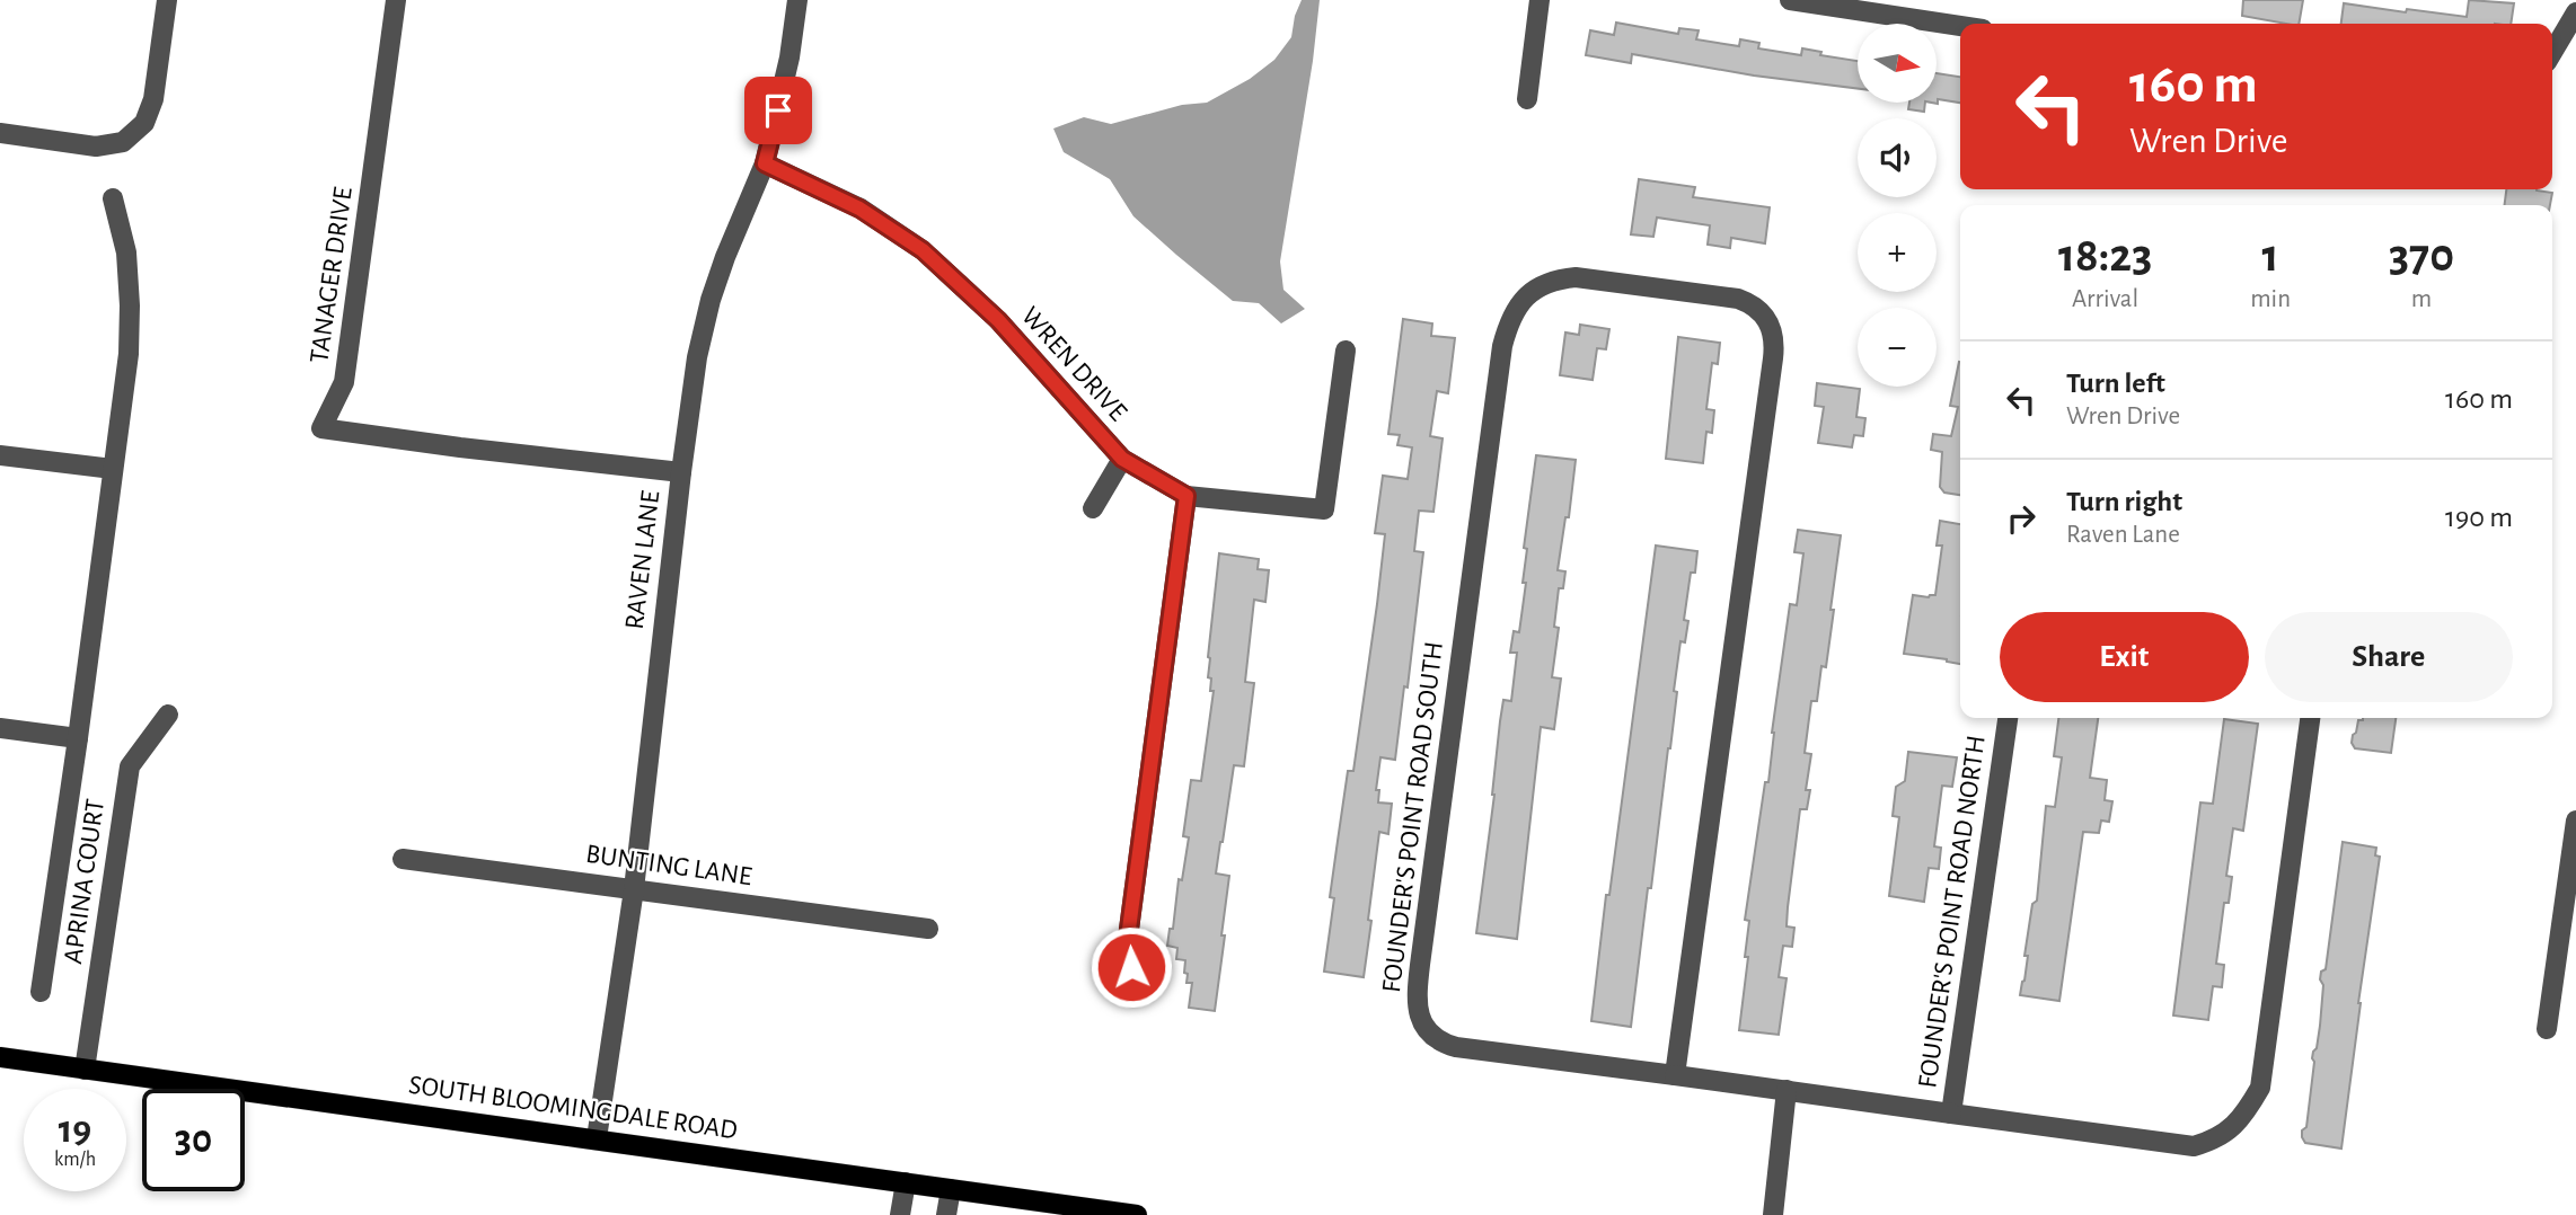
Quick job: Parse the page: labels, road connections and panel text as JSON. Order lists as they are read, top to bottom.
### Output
{
  "streets": {
    "main road": ["SOUTH BLOOMINGDALE ROAD"],
    "street": [
      "TANAGER DRIVE",
      "WREN DRIVE",
      "RAVEN LANE",
      "FOUNDER'S POINT ROAD SOUTH",
      "BUNTING LANE",
      "APRINA COURT",
      "FOUNDER'S POINT ROAD NORTH"
    ]
  },
  "crossings": [
    ["TANAGER DRIVE", "RAVEN LANE"],
    ["WREN DRIVE", "RAVEN LANE"],
    ["RAVEN LANE", "BUNTING LANE"],
    ["RAVEN LANE", "SOUTH BLOOMINGDALE ROAD"],
    ["FOUNDER'S POINT ROAD SOUTH", "FOUNDER'S POINT ROAD NORTH"],
    ["APRINA COURT", "SOUTH BLOOMINGDALE ROAD"]
  ],
  "north": "right",
  "page": {
    "map_buttons": ["+", "−"],
    "turn": ["160 m", "Wren Drive"],
    "eta": [
      "18:23",
      "Arrival",
      "1",
      "min",
      "370",
      "m"
    ],
    "list": [
      {
        "name": "Turn left",
        "note": "Wren Drive",
        "value": "160 m"
      },
      {
        "name": "Turn right",
        "note": "Raven Lane",
        "value": "190 m"
      }
    ],
    "buttons": ["Exit", "Share"],
    "speed": "19 km/h",
    "limit": "30"
  }
}
